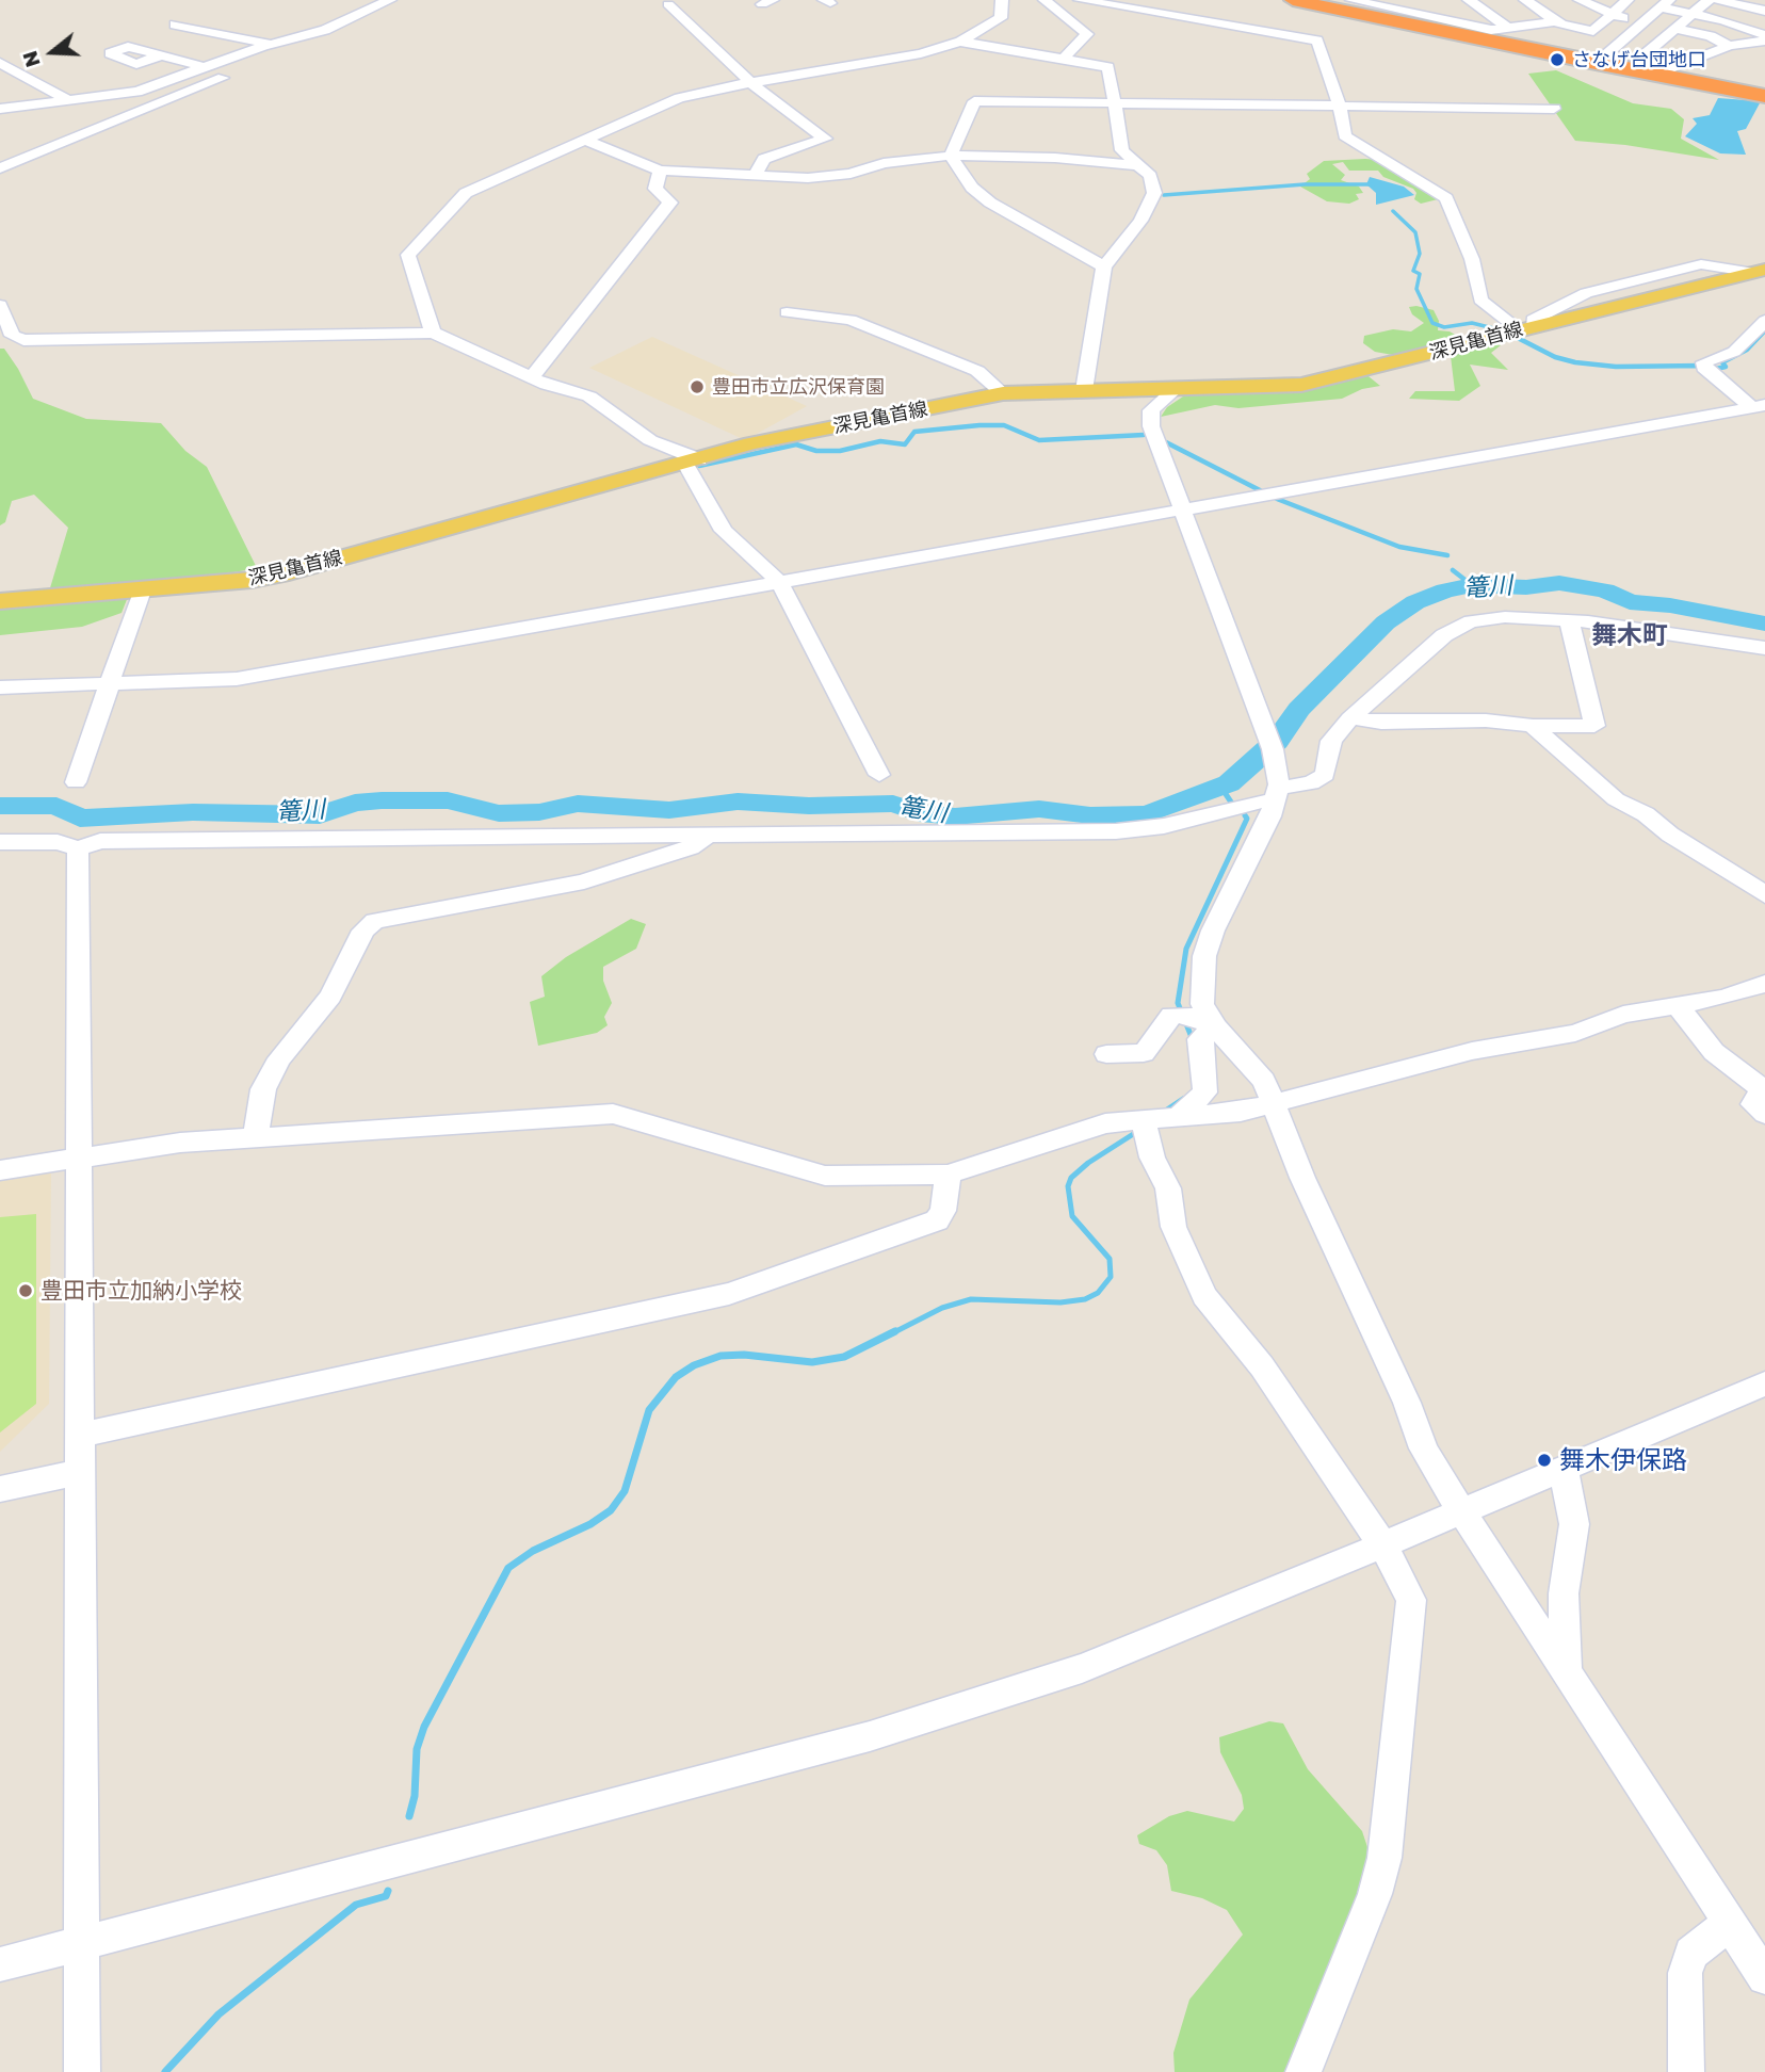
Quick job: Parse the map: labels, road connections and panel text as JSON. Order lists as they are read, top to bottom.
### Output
{
  "streets": {
    "main road": ["深見亀首線"]
  },
  "districts": ["舞木町"],
  "water": ["篭川"],
  "places": [
    "さなげ台団地口",
    "豊田市立広沢保育園",
    "豊田市立加納小学校",
    "舞木伊保路"
  ],
  "north": "left"
}
